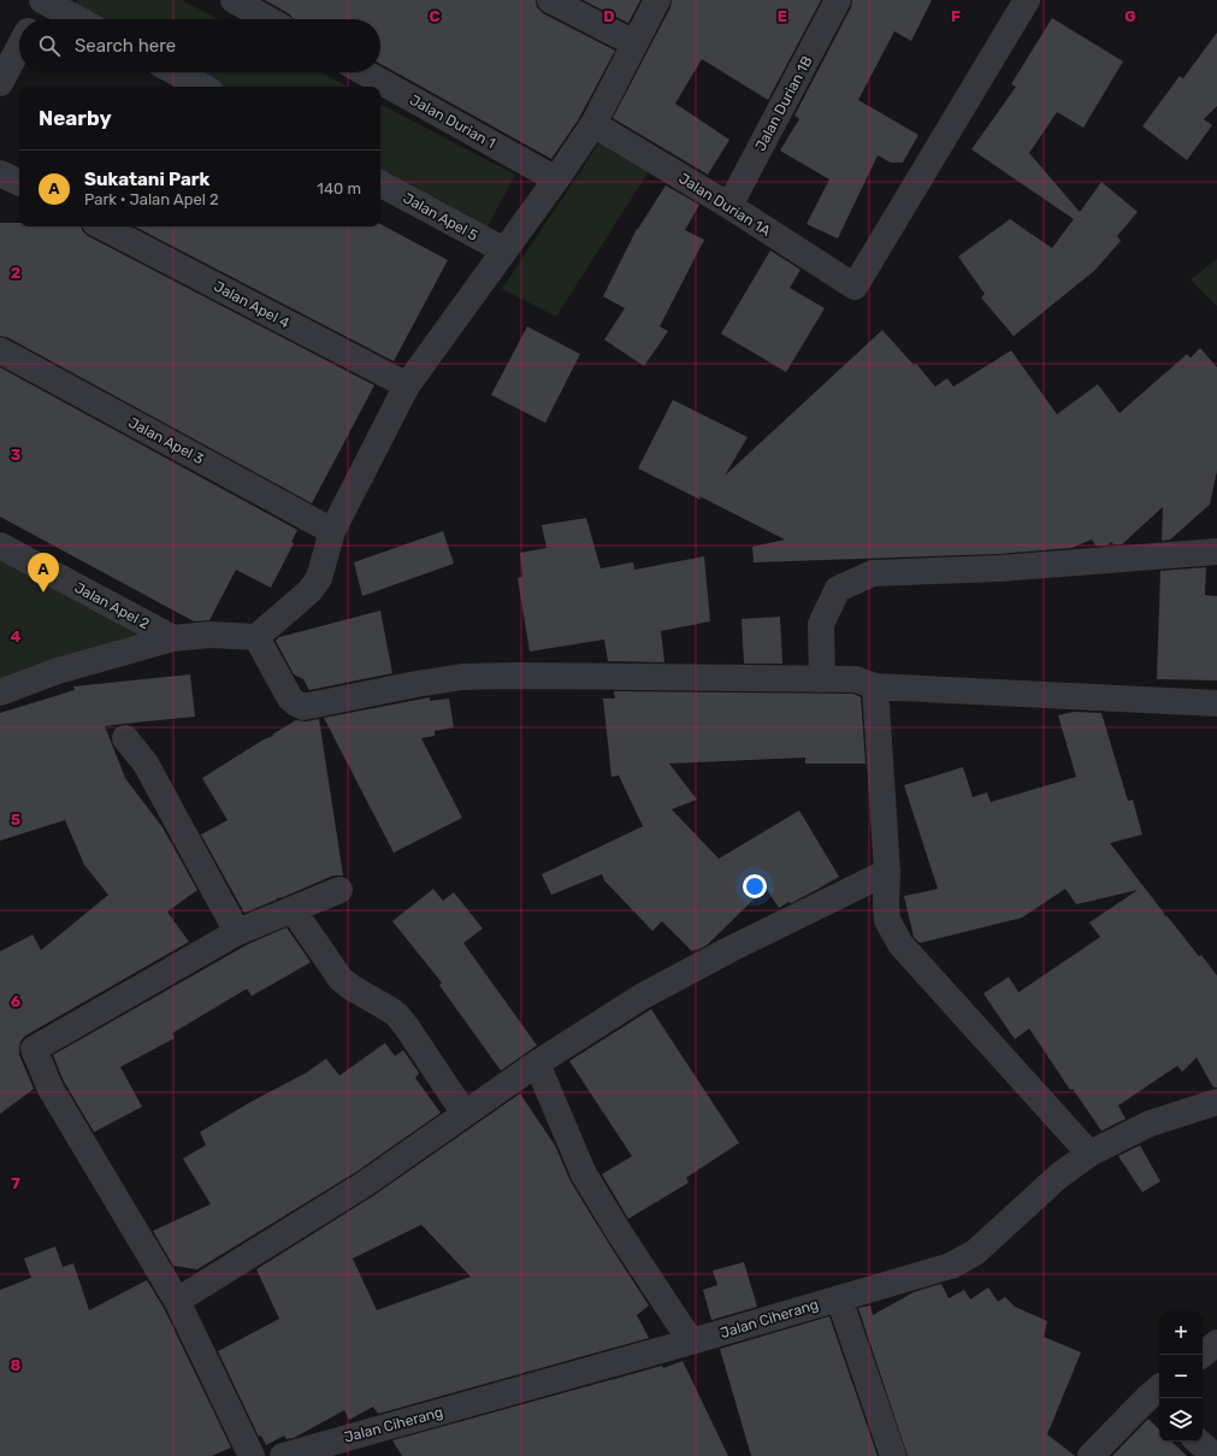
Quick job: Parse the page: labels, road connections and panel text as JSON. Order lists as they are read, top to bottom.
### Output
{
  "streets": {
    "street": [
      "Jalan Durian 1B",
      "Jalan Durian 1",
      "Jalan Durian 1A",
      "Jalan Apel 5",
      "Jalan Apel 4",
      "Jalan Apel 3",
      "Jalan Apel 2",
      "Jalan Ciherang"
    ]
  },
  "crossings": [
    ["Jalan Durian 1B", "Jalan Durian 1A"]
  ],
  "page": {
    "search": "Search here",
    "heading": "Nearby",
    "list": [
      {
        "mark": "A",
        "name": "Sukatani Park",
        "note": "Park · Jalan Apel 2",
        "value": "140 m"
      }
    ],
    "pins": "A",
    "map_buttons": ["+", "−"]
  },
  "grid": {
    "columns": [
      "C",
      "D",
      "E",
      "F",
      "G"
    ],
    "rows": [
      "2",
      "3",
      "4",
      "5",
      "6",
      "7",
      "8"
    ]
  }
}
